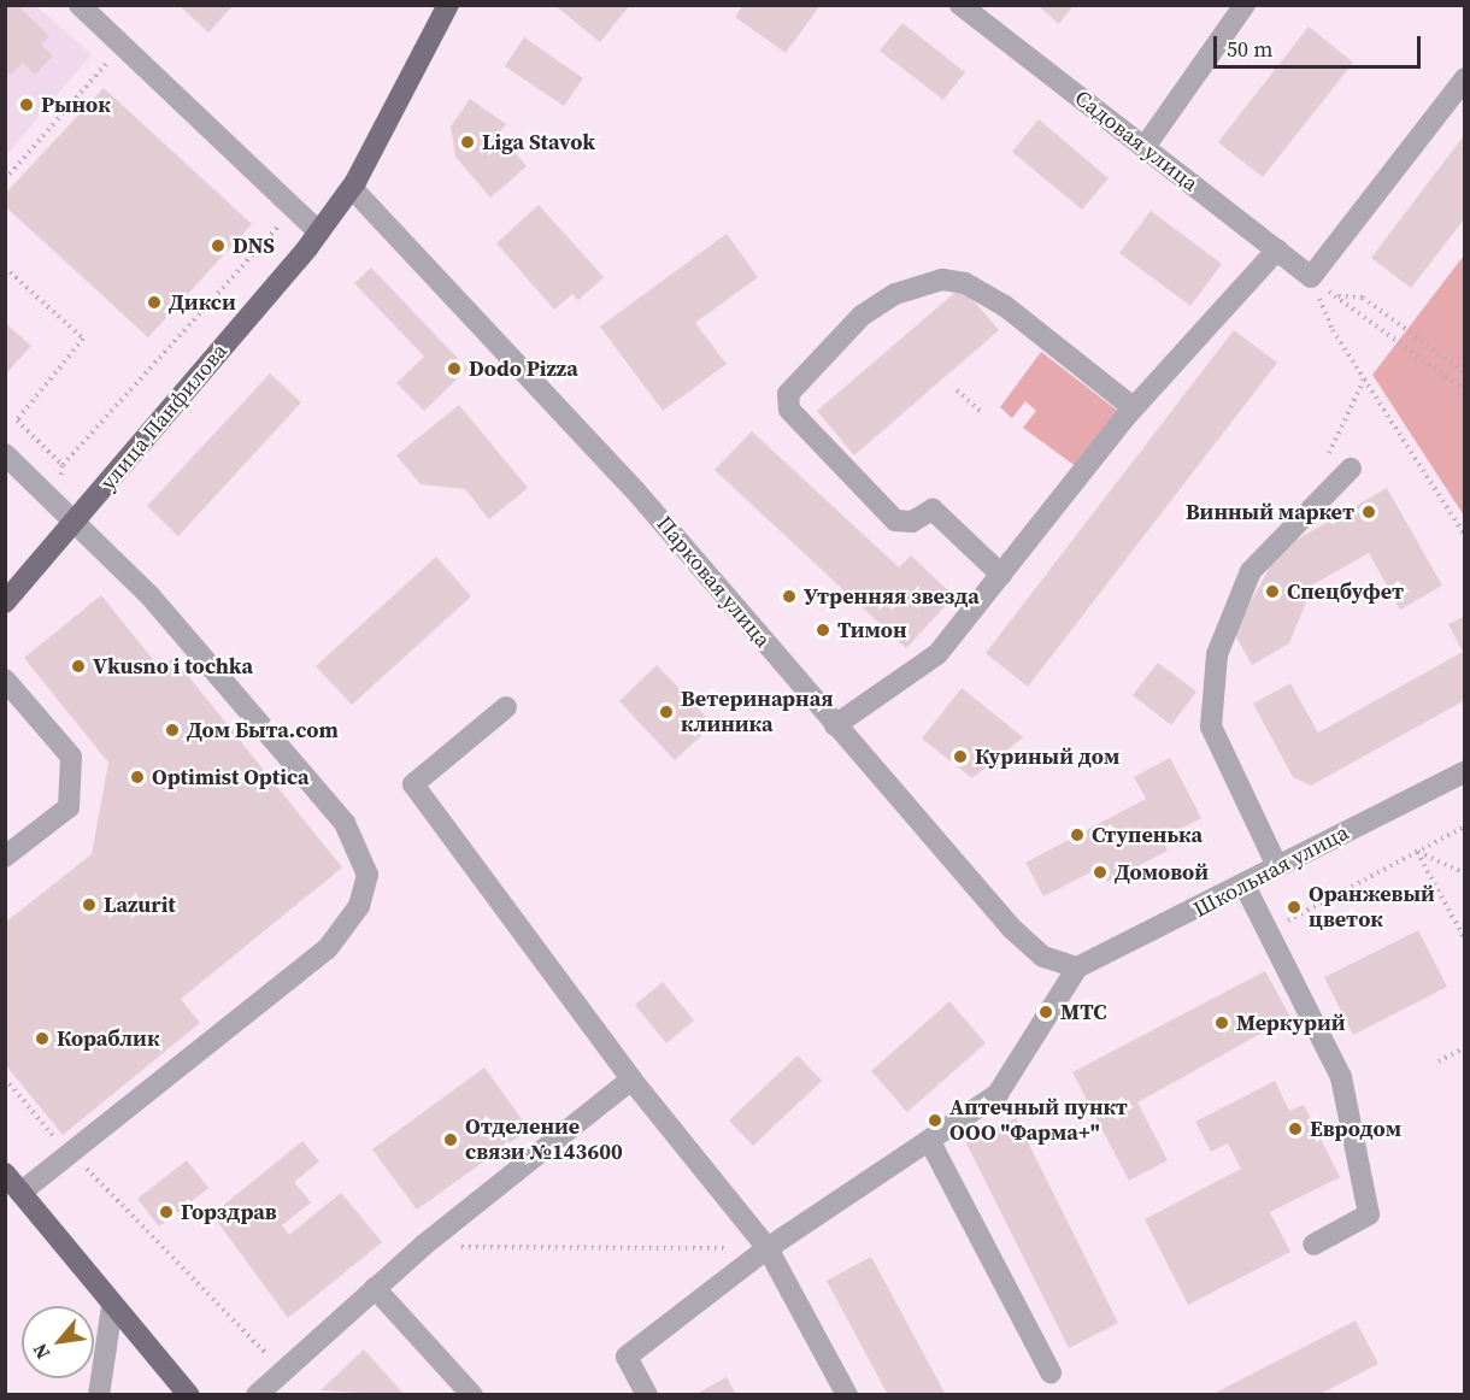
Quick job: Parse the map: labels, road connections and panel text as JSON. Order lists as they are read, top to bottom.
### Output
{
  "streets": {
    "main road": ["улица Панфилова"],
    "street": ["Садовая улица", "Парковая улица", "Школьная улица"]
  },
  "crossings": [
    ["улица Панфилова", "Парковая улица"],
    ["Парковая улица", "Школьная улица"]
  ],
  "places": [
    "Рынок",
    "Liga Stavok",
    "DNS",
    "Дикси",
    "Dodo Pizza",
    "Винный маркет",
    "Спецбуфет",
    "Утренняя звезда",
    "Тимон",
    "Vkusno i tochka",
    "Ветеринарная клиника",
    "Дом Быта.com",
    "Куриный дом",
    "Optimist Optica",
    "Ступенька",
    "Домовой",
    "Lazurit",
    "Оранжевый цветок",
    "МТС",
    "Меркурий",
    "Кораблик",
    "Аптечный пункт ООО \"Фарма+\"",
    "Евродом",
    "Отделение связи №143600",
    "Горздрав"
  ],
  "scale_bar": "50 m",
  "north": "bottom left"
}
